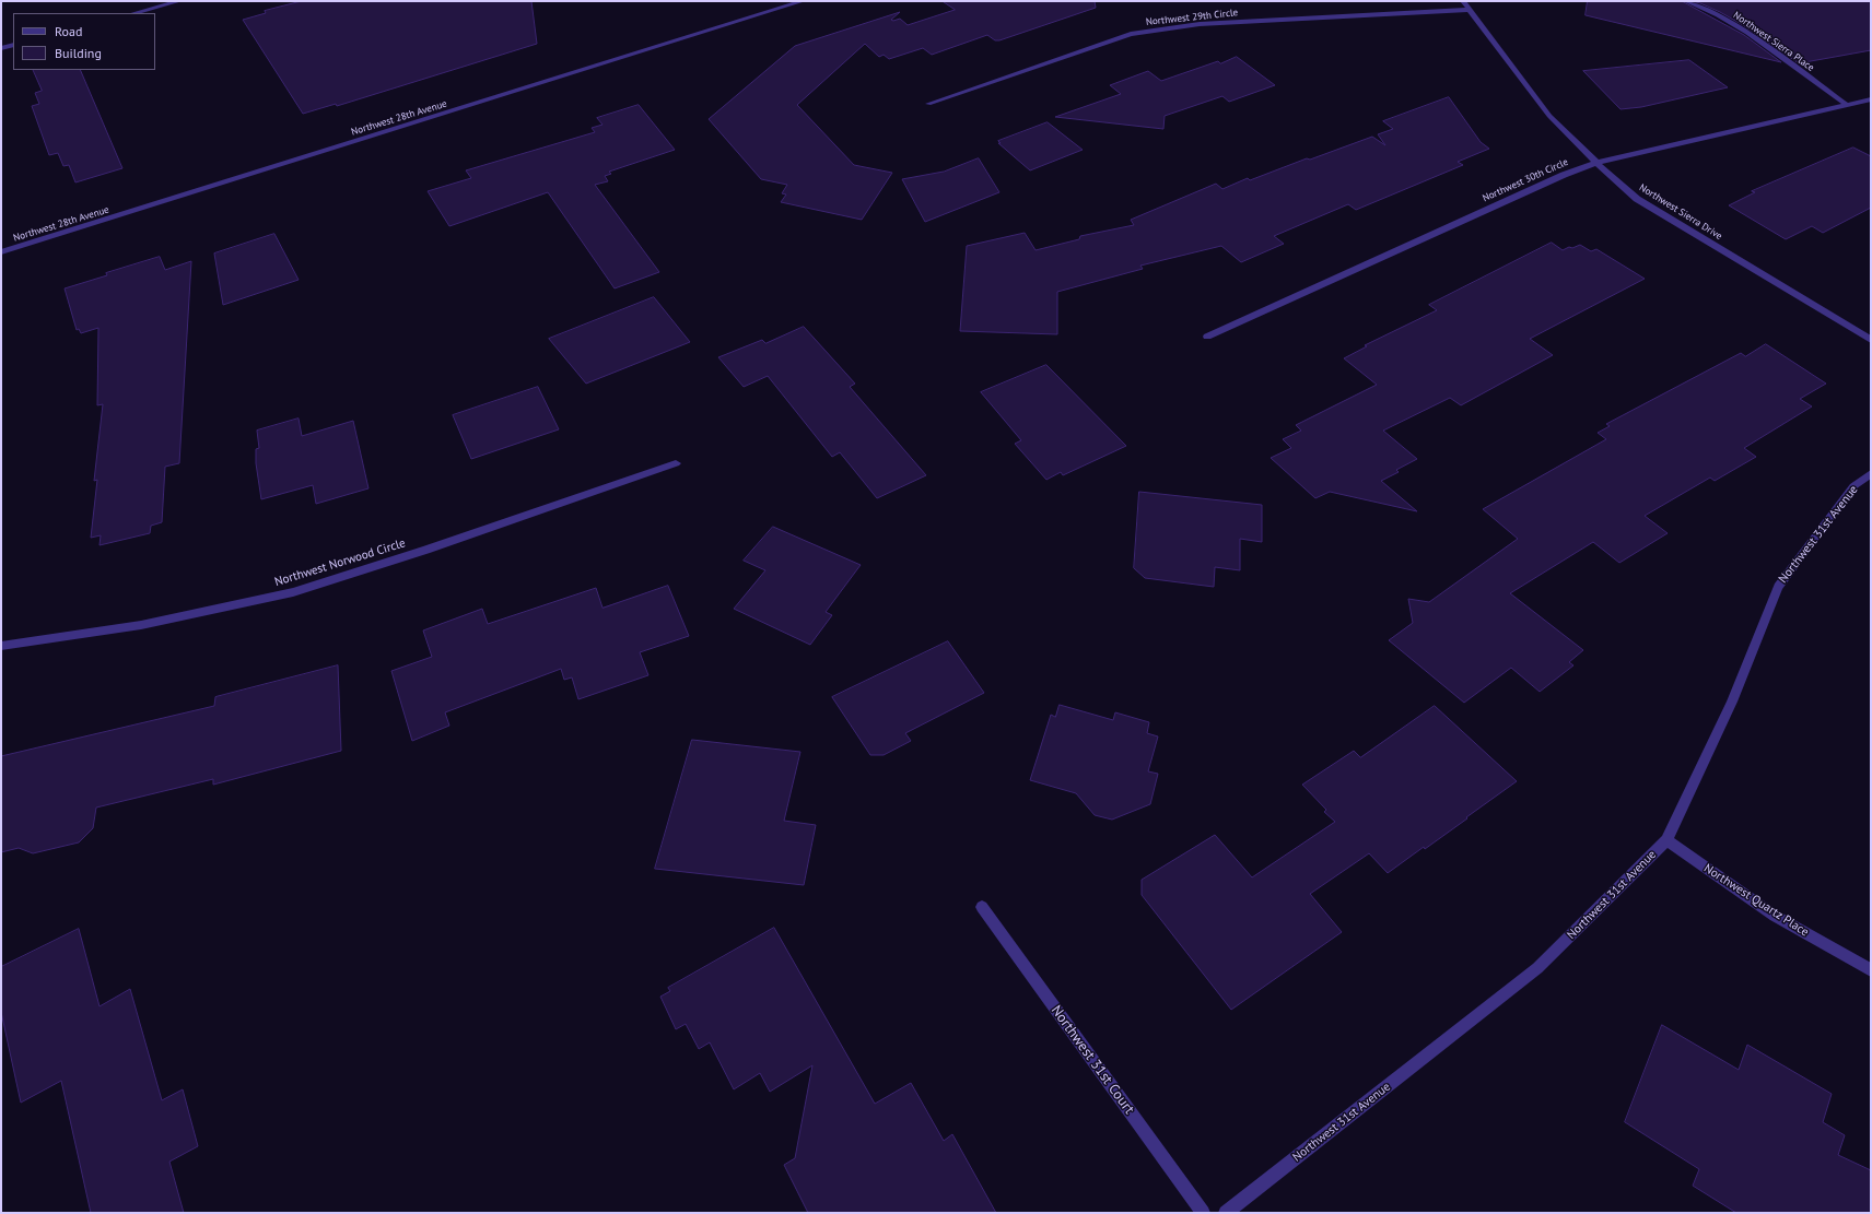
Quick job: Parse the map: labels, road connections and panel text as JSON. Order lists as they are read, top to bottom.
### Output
{
  "streets": {
    "street": [
      "Northwest 29th Circle",
      "Northwest Sierra Place",
      "Northwest 28th Avenue",
      "Northwest 30th Circle",
      "Northwest Sierra Drive",
      "Northwest 31st Avenue",
      "Northwest Norwood Circle",
      "Northwest Quartz Place",
      "Northwest 31st Court"
    ]
  },
  "crossings": [
    ["Northwest 29th Circle", "Northwest Sierra Drive"],
    ["Northwest Sierra Place", "Northwest 30th Circle"],
    ["Northwest 30th Circle", "Northwest Sierra Drive"],
    ["Northwest 31st Avenue", "Northwest Quartz Place"]
  ],
  "legend": ["Road", "Building"]
}
